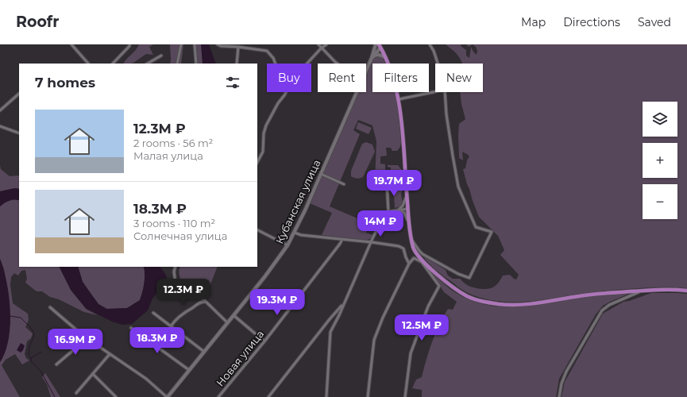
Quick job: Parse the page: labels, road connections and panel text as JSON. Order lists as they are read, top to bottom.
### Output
{
  "streets": {
    "main road": ["Кубанская улица"],
    "street": ["Новая улица"]
  },
  "page": {
    "header": "Roofr",
    "nav": ["Map", "Directions", "Saved"],
    "chip": [
      "Buy",
      "Rent",
      "Filters",
      "New"
    ],
    "heading": "7 homes",
    "map_buttons": ["+", "−"],
    "list": [
      {
        "name": "12.3M ₽",
        "note": "2 rooms · 56 m² · Малая улица"
      },
      {
        "name": "18.3M ₽",
        "note": "3 rooms · 110 m² · Солнечная улица"
      }
    ],
    "price": [
      "19.7M ₽",
      "14M ₽",
      "12.3M ₽",
      "19.3M ₽",
      "12.5M ₽",
      "18.3M ₽",
      "16.9M ₽"
    ]
  }
}
